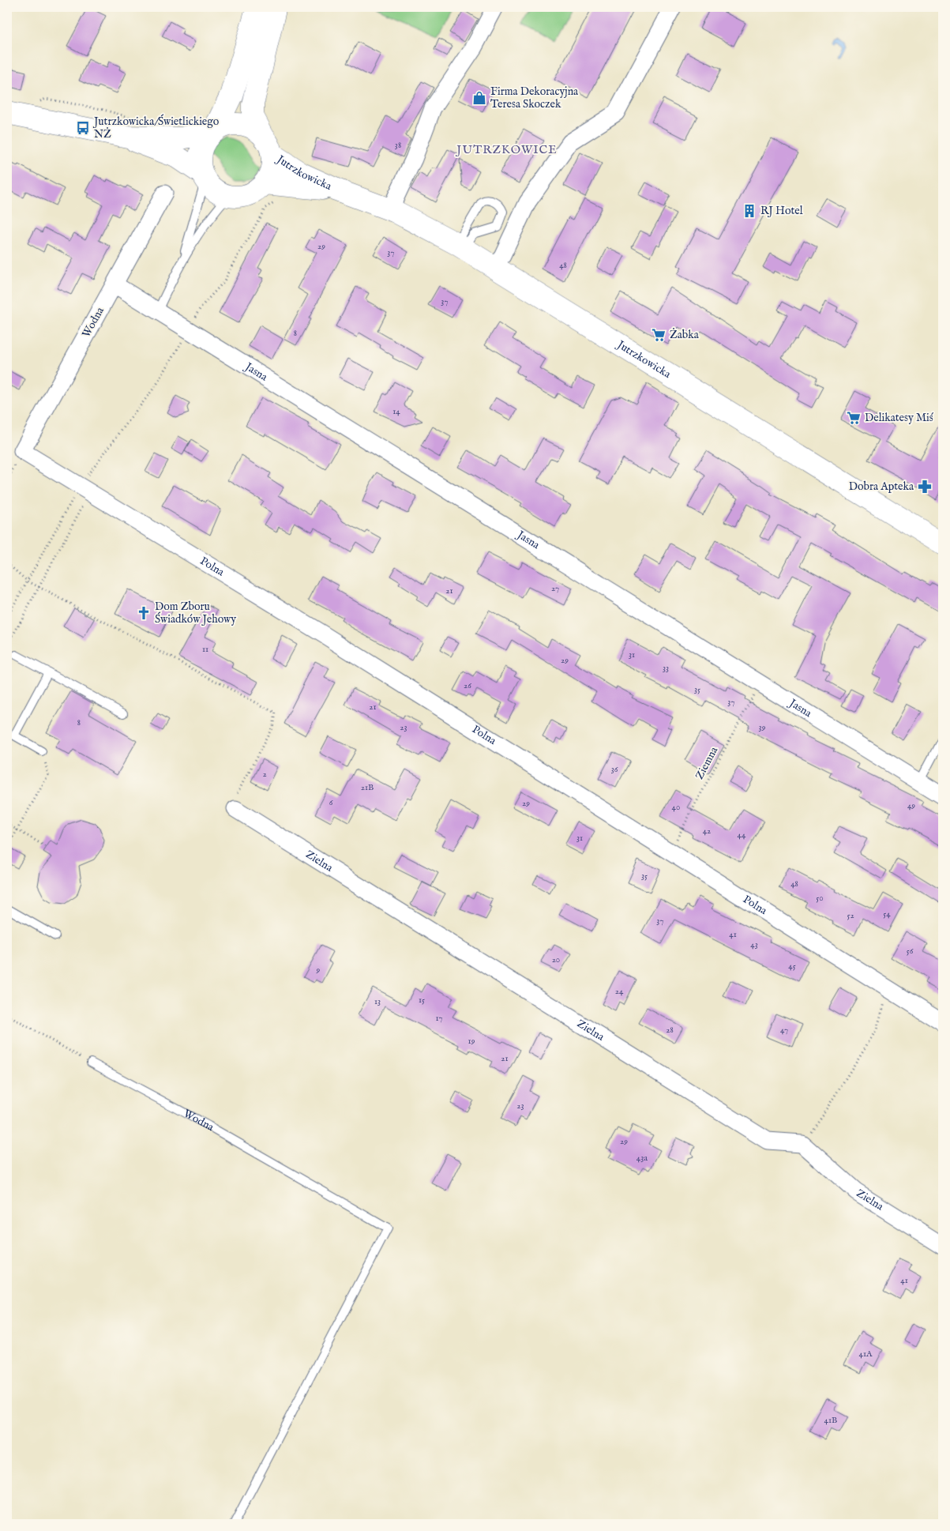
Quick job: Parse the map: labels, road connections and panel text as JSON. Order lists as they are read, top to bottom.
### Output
{
  "streets": {
    "main road": ["Jutrzkowicka"],
    "street": [
      "Wodna",
      "Jasna",
      "Polna",
      "Zielna"
    ],
    "path": ["Ziemna"]
  },
  "crossings": [
    ["Wodna", "Jasna"],
    ["Wodna", "Polna"],
    ["Jasna", "Ziemna"],
    ["Polna", "Ziemna"]
  ],
  "districts": ["JUTRZKOWICE"],
  "places": {
    "shop": ["Firma Dekoracyjna Teresa Skoczek"],
    "bus stop": ["Jutrzkowicka/Świetlickiego NŻ"],
    "building": ["RJ Hotel"],
    "supermarket": ["Żabka", "Delikatesy Miś"],
    "pharmacy": ["Dobra Apteka"],
    "church": ["Dom Zboru Świadków Jehowy"]
  },
  "house_numbers": [
    "38",
    "29",
    "37",
    "48",
    "37",
    "8",
    "14",
    "27",
    "21",
    "11",
    "31",
    "29",
    "33",
    "26",
    "35",
    "37",
    "21",
    "8",
    "23",
    "39",
    "36",
    "2",
    "21B",
    "6",
    "29",
    "49",
    "40",
    "42",
    "44",
    "31",
    "35",
    "48",
    "50",
    "54",
    "52",
    "37",
    "41",
    "43",
    "56",
    "20",
    "45",
    "9",
    "24",
    "15",
    "13",
    "17",
    "28",
    "47",
    "19",
    "21",
    "23",
    "29",
    "43a",
    "41",
    "41A",
    "41B"
  ]
}
